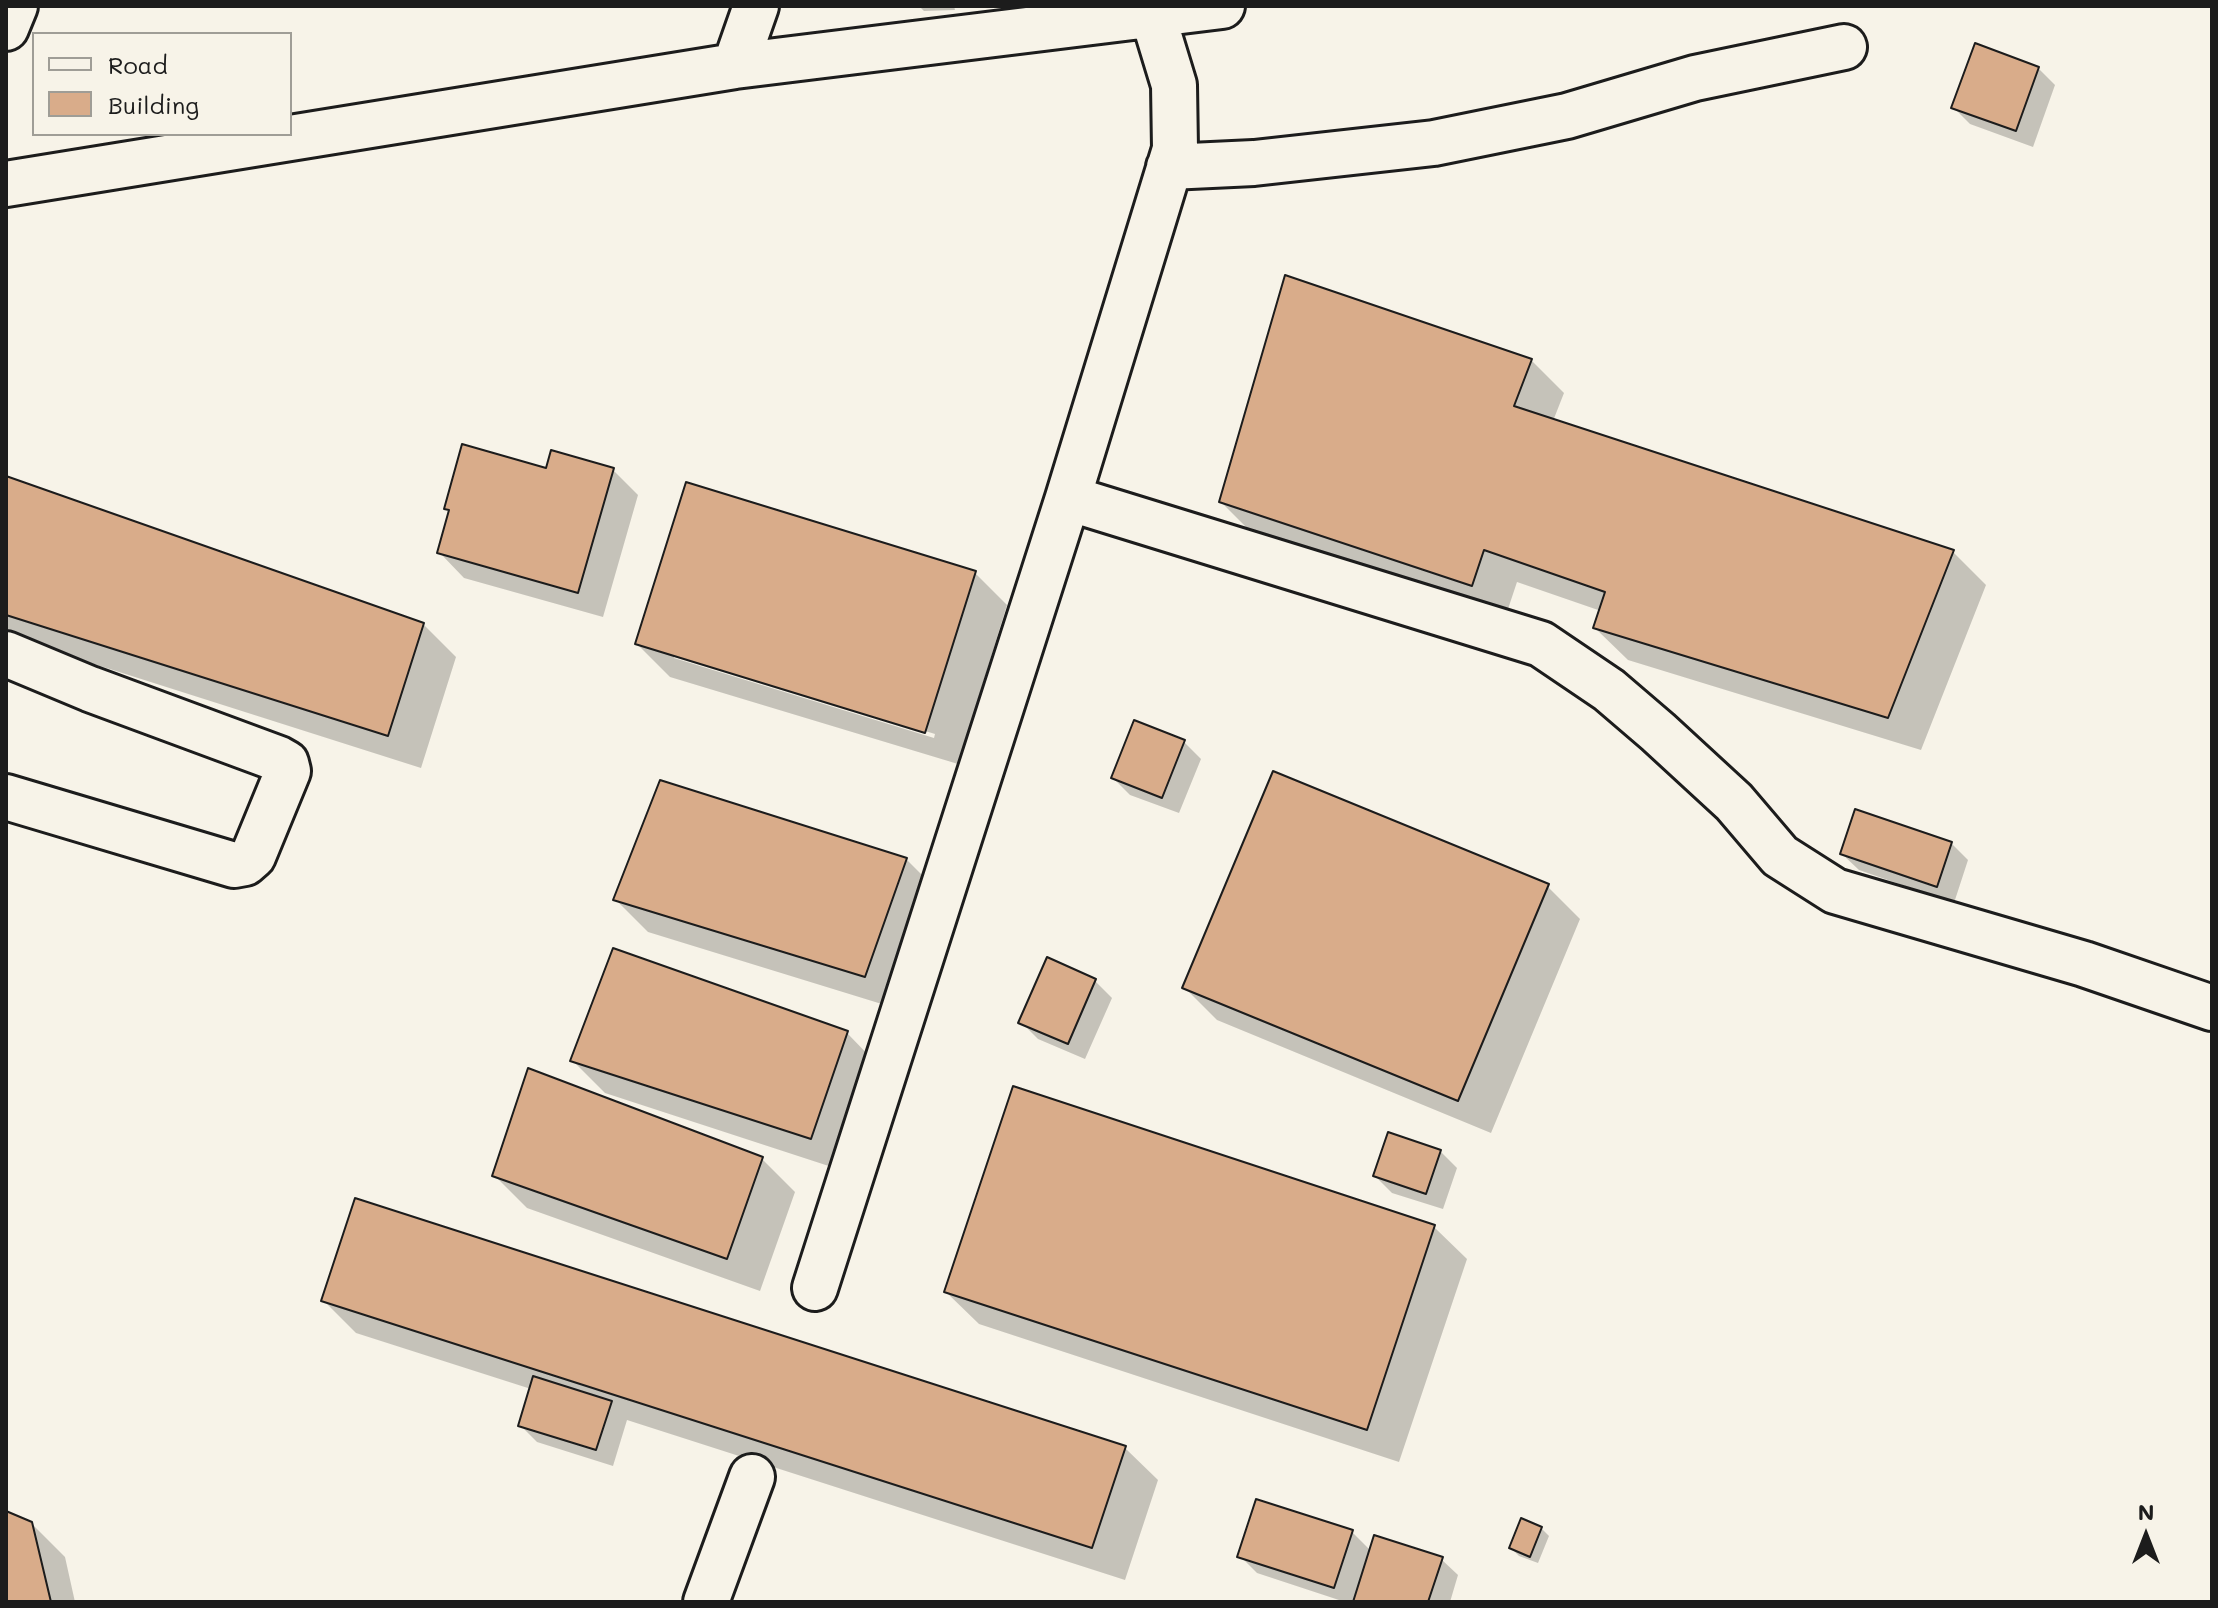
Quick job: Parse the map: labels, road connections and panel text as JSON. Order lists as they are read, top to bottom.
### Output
{
  "legend": ["Road", "Building"],
  "north": "top"
}
